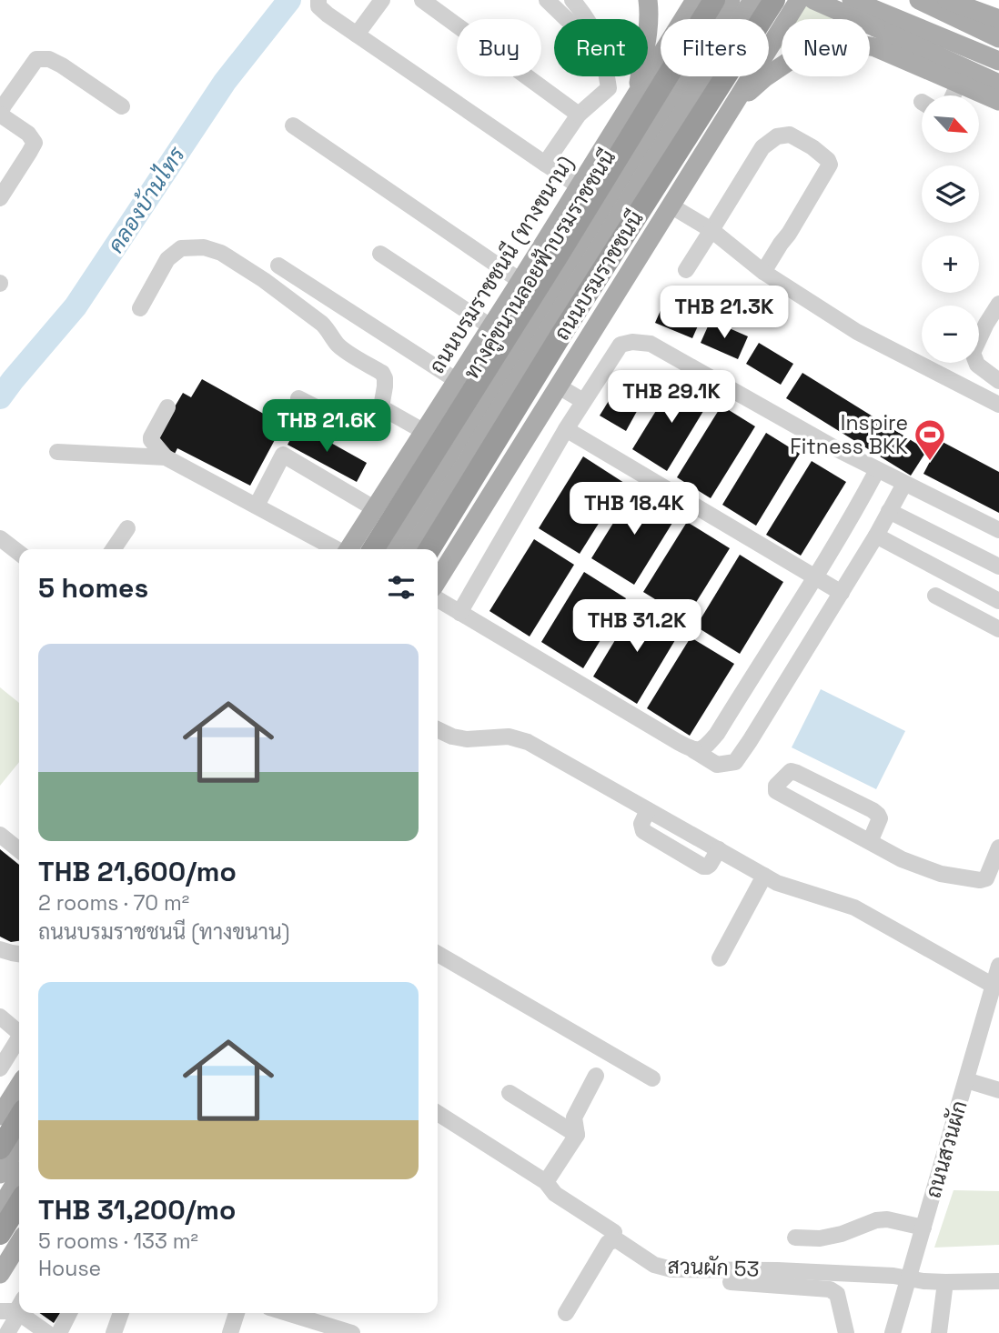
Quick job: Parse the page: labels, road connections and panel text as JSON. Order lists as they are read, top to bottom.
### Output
{
  "streets": {
    "highway": ["ถนนบรมราชชนนี"],
    "main road": ["ถนนบรมราชชนนี (ทางขนาน)", "ทางคู่ขนานลอยฟ้าบรมราชชนนี"],
    "street": ["ถนนสวนผัก", "สวนผัก 53"]
  },
  "crossings": [
    ["ถนนสวนผัก", "สวนผัก 53"]
  ],
  "water": ["คลองบ้านไทร"],
  "places": {
    "sports": ["Inspire Fitness BKK"]
  },
  "north": "bottom right",
  "page": {
    "chip": [
      "Buy",
      "Rent",
      "Filters",
      "New"
    ],
    "map_buttons": ["+", "−"],
    "price": [
      "THB 21.3K",
      "THB 29.1K",
      "THB 21.6K",
      "THB 18.4K",
      "THB 31.2K"
    ],
    "heading": "5 homes",
    "list": [
      {
        "name": "THB 21,600/mo",
        "note": "2 rooms · 70 m² · ถนนบรมราชชนนี (ทางขนาน)"
      },
      {
        "name": "THB 31,200/mo",
        "note": "5 rooms · 133 m² · House"
      }
    ]
  }
}
